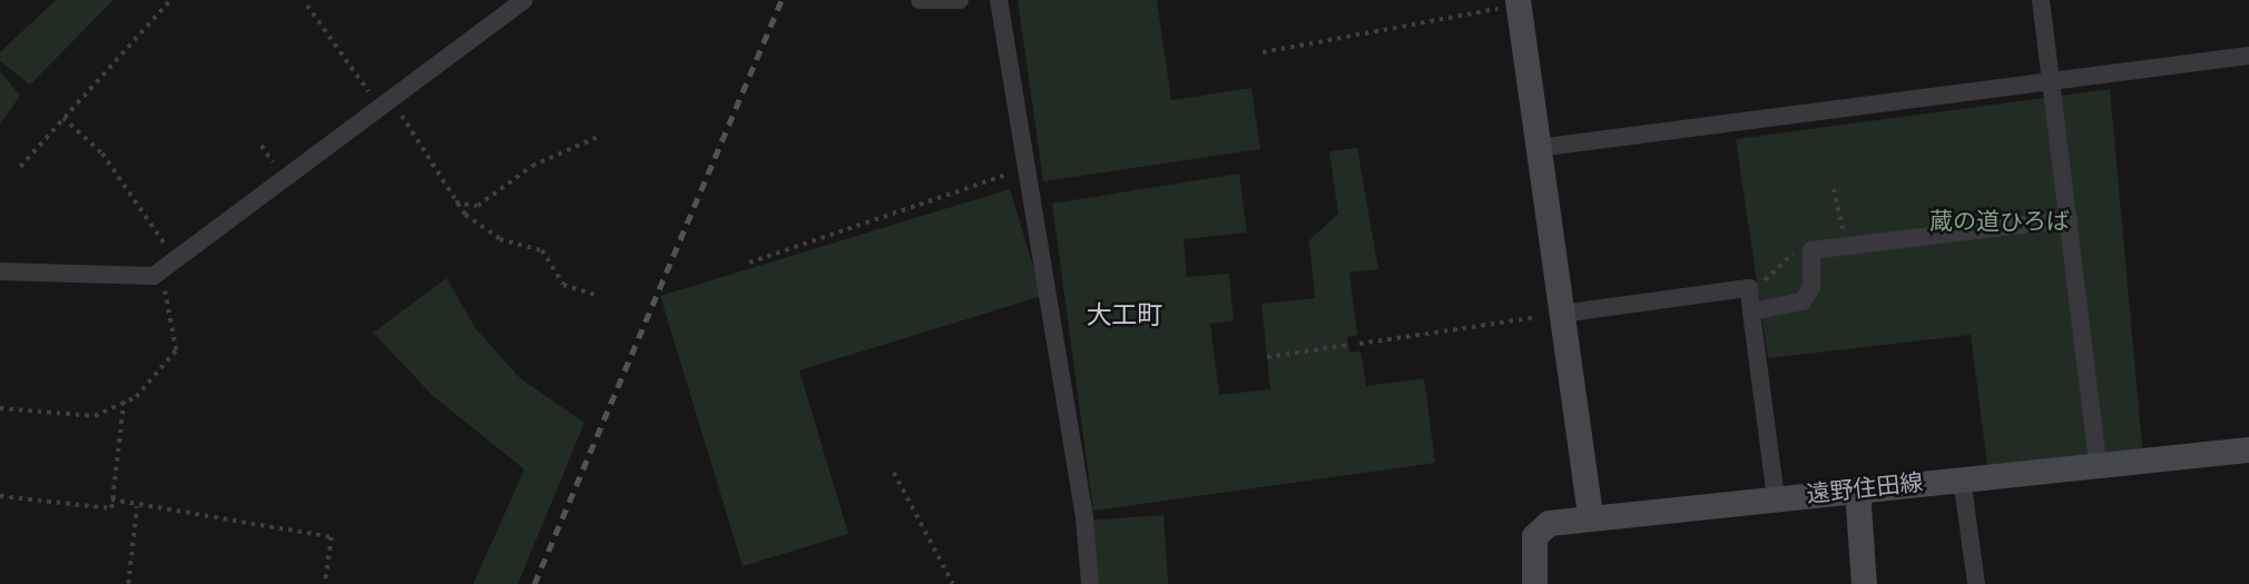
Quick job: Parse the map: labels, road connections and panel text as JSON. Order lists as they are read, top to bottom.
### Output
{
  "streets": {
    "main road": ["遠野住田線"]
  },
  "districts": ["大工町"],
  "parks": ["蔵の道ひろば"]
}
